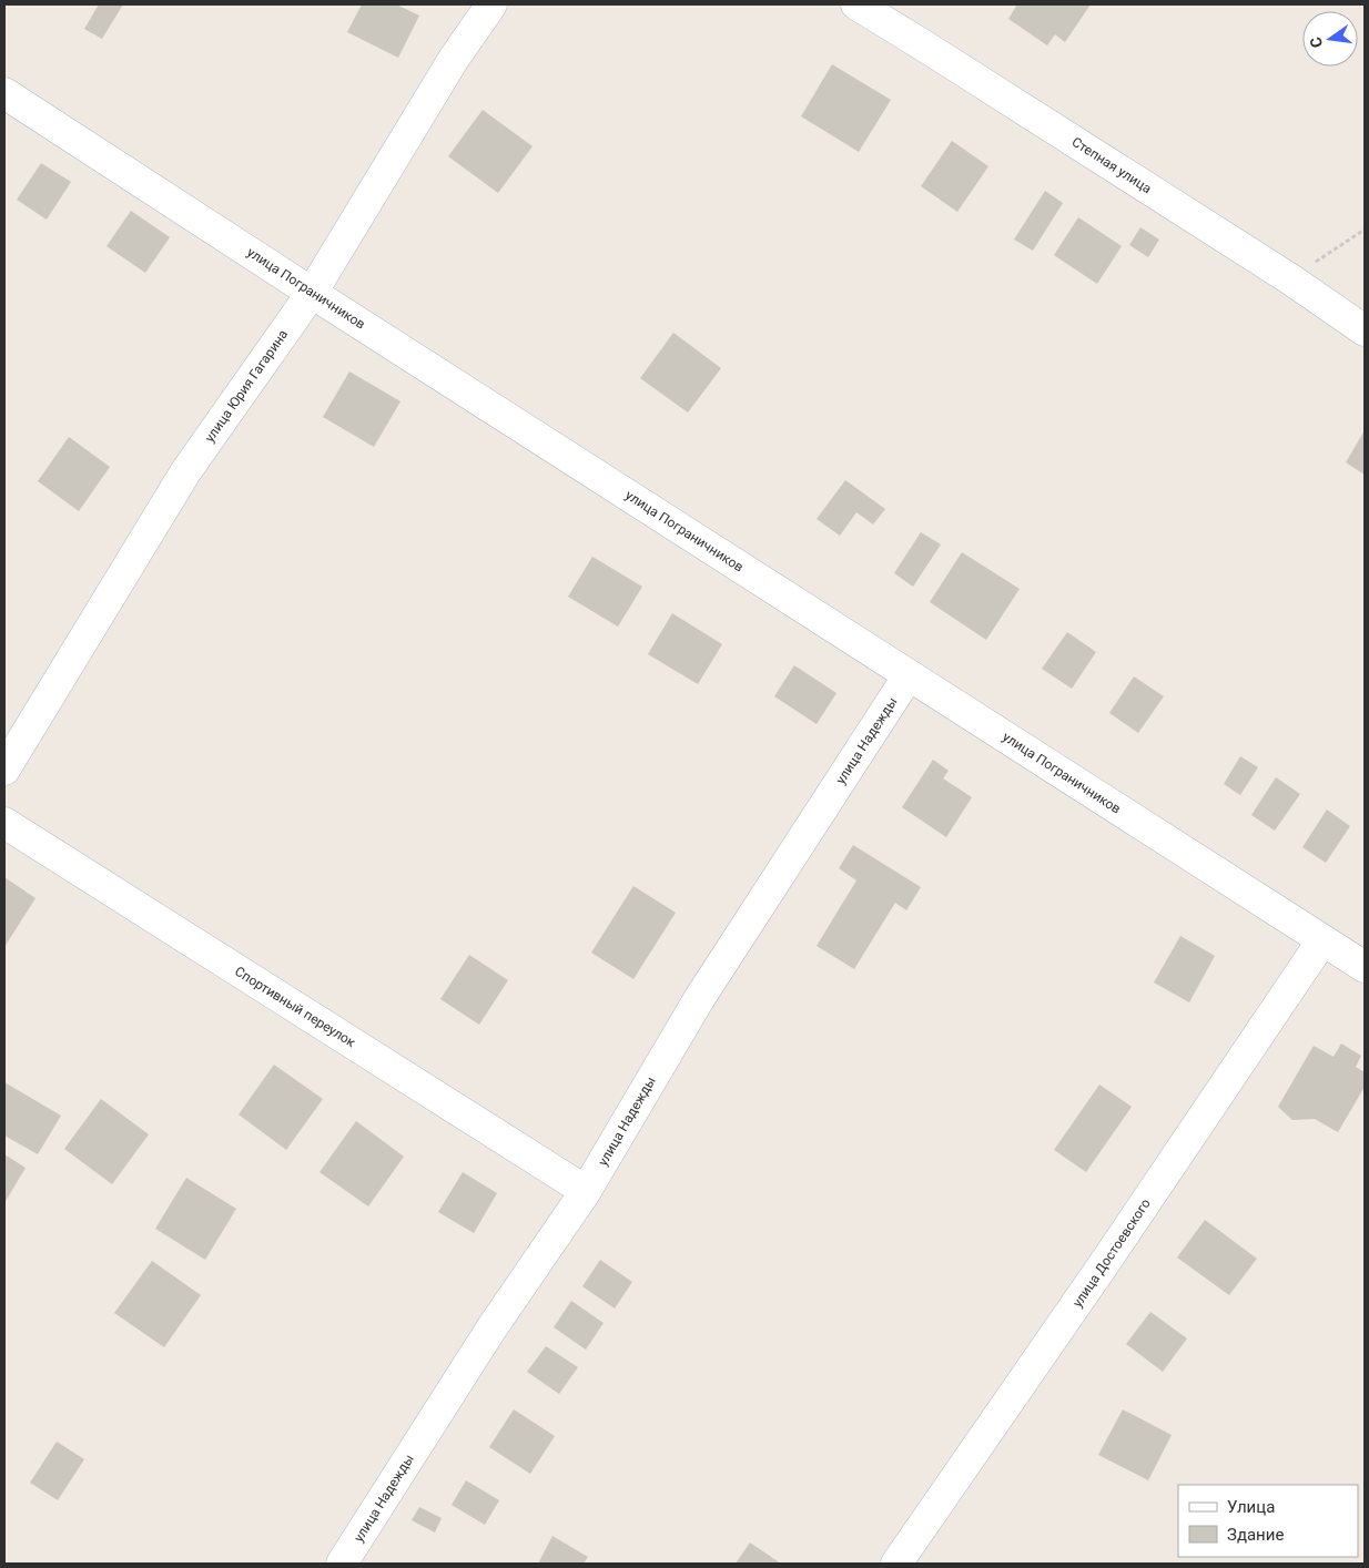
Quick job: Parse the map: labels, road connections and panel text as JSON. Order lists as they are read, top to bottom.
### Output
{
  "streets": {
    "street": [
      "Степная улица",
      "улица Пограничников",
      "улица Юрия Гагарина",
      "улица Надежды",
      "Спортивный переулок",
      "улица Достоевского"
    ]
  },
  "crossings": [
    ["улица Пограничников", "улица Юрия Гагарина"],
    ["улица Пограничников", "улица Надежды"],
    ["улица Пограничников", "улица Достоевского"],
    ["улица Надежды", "Спортивный переулок"]
  ],
  "legend": ["Улица", "Здание"],
  "north": "left"
}
